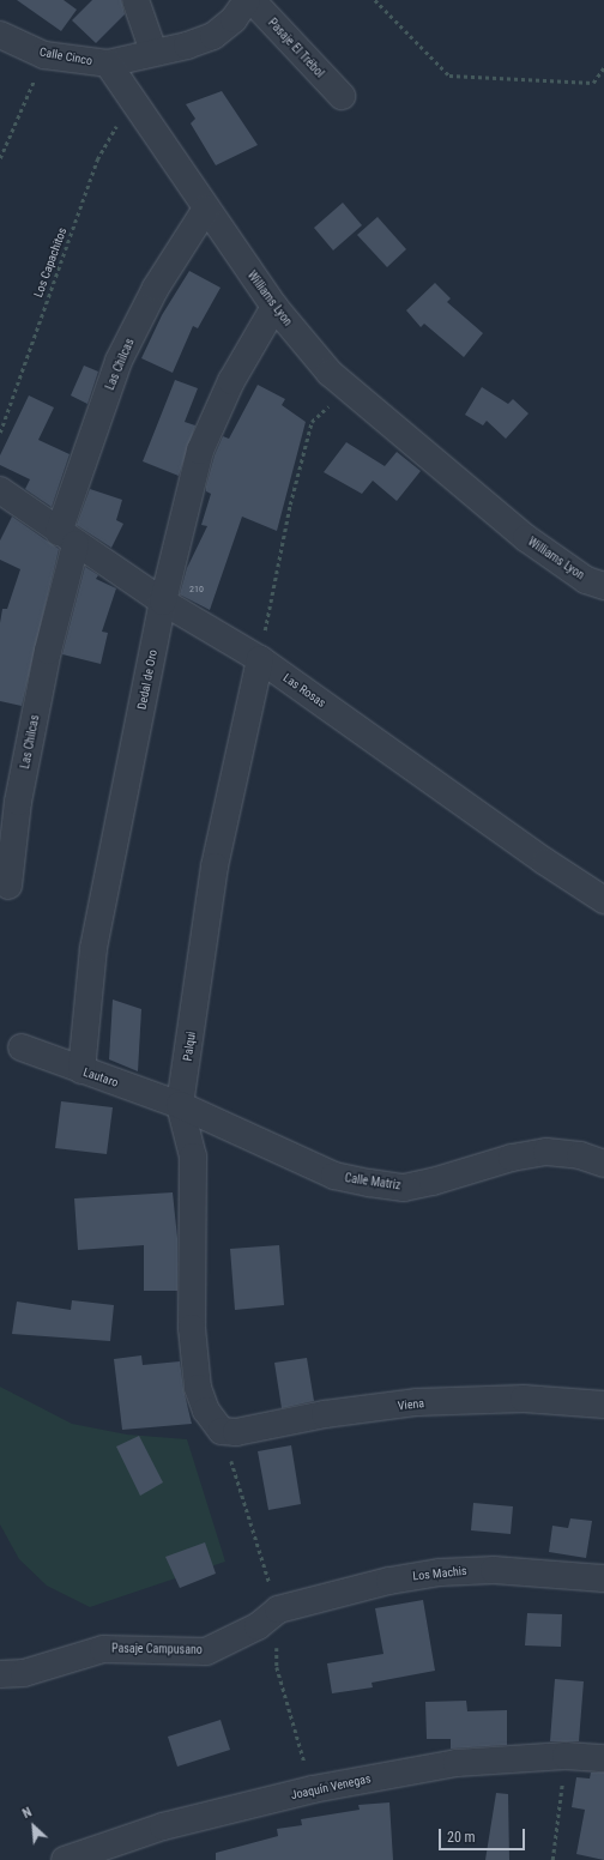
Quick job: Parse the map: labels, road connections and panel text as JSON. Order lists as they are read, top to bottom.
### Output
{
  "streets": {
    "street": [
      "Pasaje El Trébol",
      "Calle Cinco",
      "Williams Lyon",
      "Las Chilcas",
      "Dedal de Oro",
      "Las Rosas",
      "Palqui",
      "Lautaro",
      "Calle Matriz",
      "Viena",
      "Los Machis",
      "Pasaje Campusano",
      "Joaquín Venegas"
    ],
    "path": ["Los Capachitos"]
  },
  "crossings": [
    ["Calle Cinco", "Williams Lyon"],
    ["Los Capachitos", "Williams Lyon"],
    ["Williams Lyon", "Las Chilcas"],
    ["Williams Lyon", "Dedal de Oro"],
    ["Las Chilcas", "Las Rosas"],
    ["Dedal de Oro", "Las Rosas"],
    ["Dedal de Oro", "Lautaro"],
    ["Las Rosas", "Palqui"],
    ["Palqui", "Lautaro"],
    ["Palqui", "Calle Matriz"],
    ["Palqui", "Viena"],
    ["Lautaro", "Calle Matriz"],
    ["Los Machis", "Pasaje Campusano"]
  ],
  "house_numbers": ["210"],
  "scale_bar": "20 m",
  "north": "top left"
}
